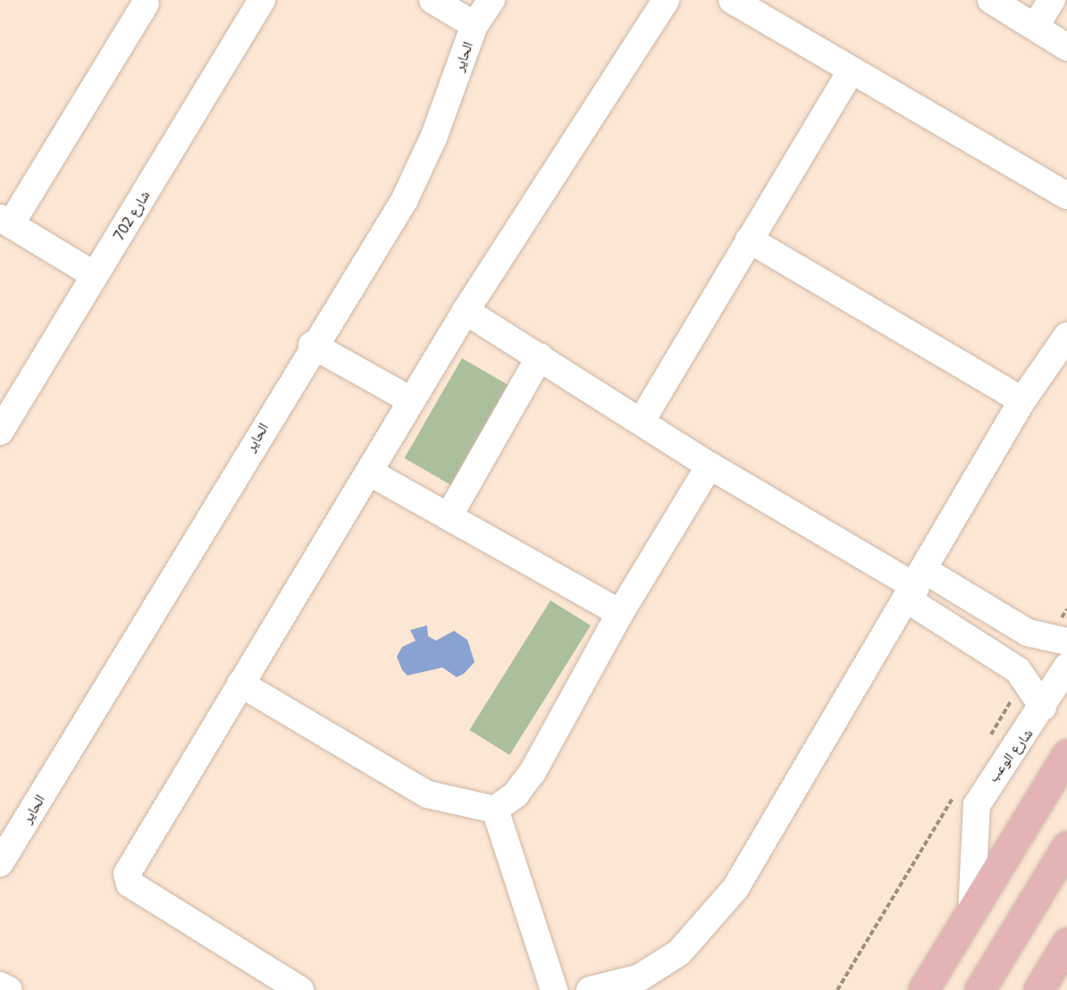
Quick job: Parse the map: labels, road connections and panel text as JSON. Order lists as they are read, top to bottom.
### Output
{
  "streets": {
    "main road": ["شارع الوعب"],
    "street": ["الحاير", "شارع 702"]
  }
}
